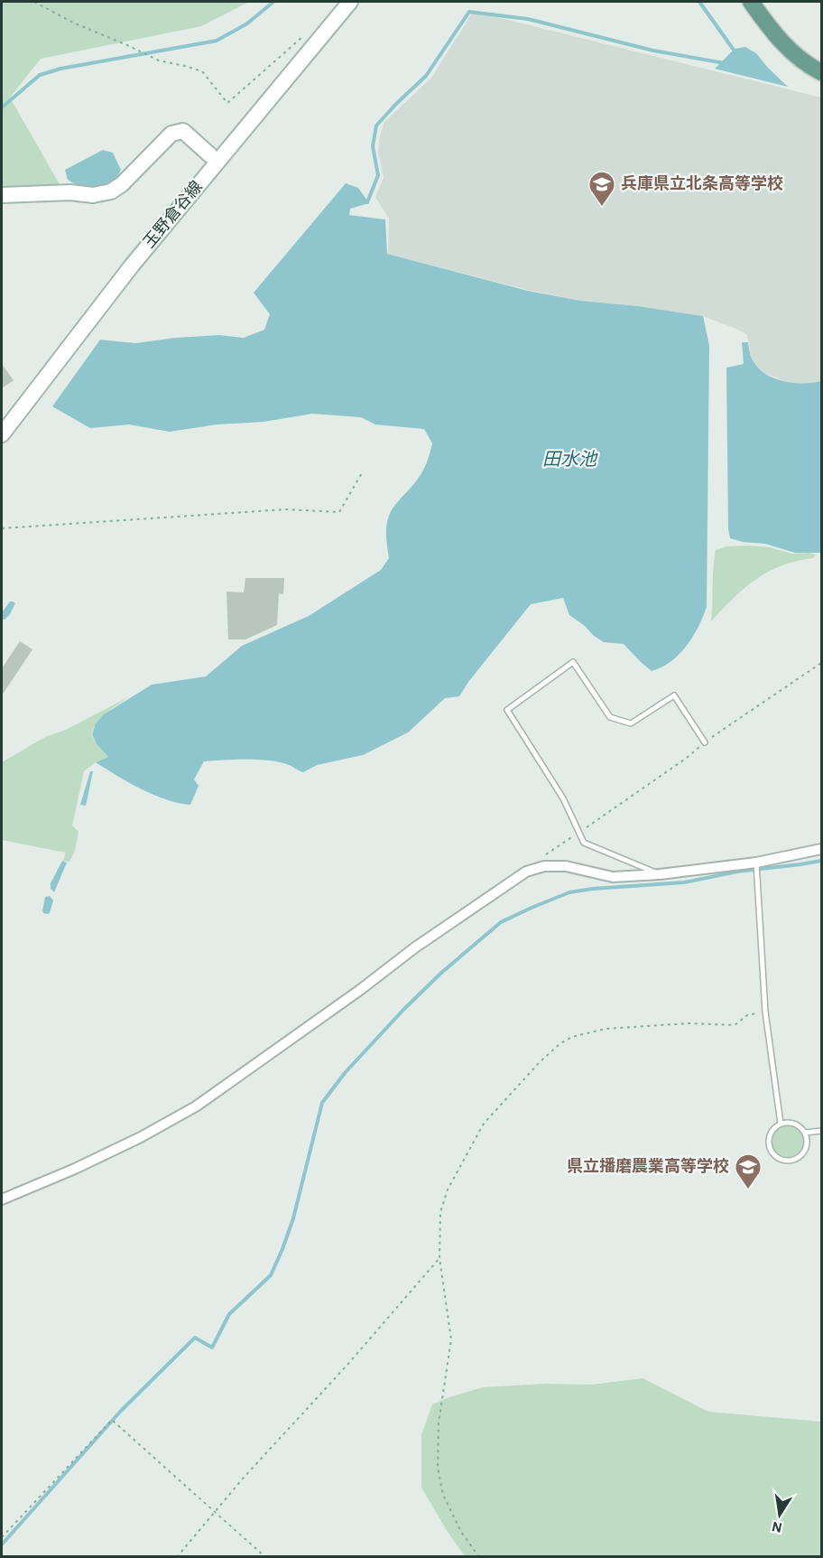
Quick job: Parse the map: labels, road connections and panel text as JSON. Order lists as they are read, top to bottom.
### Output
{
  "streets": {
    "main road": ["玉野倉谷線"]
  },
  "water": ["田水池"],
  "places": {
    "school or university": ["兵庫県立北条高等学校", "県立播磨農業高等学校"]
  },
  "north": "bottom"
}
